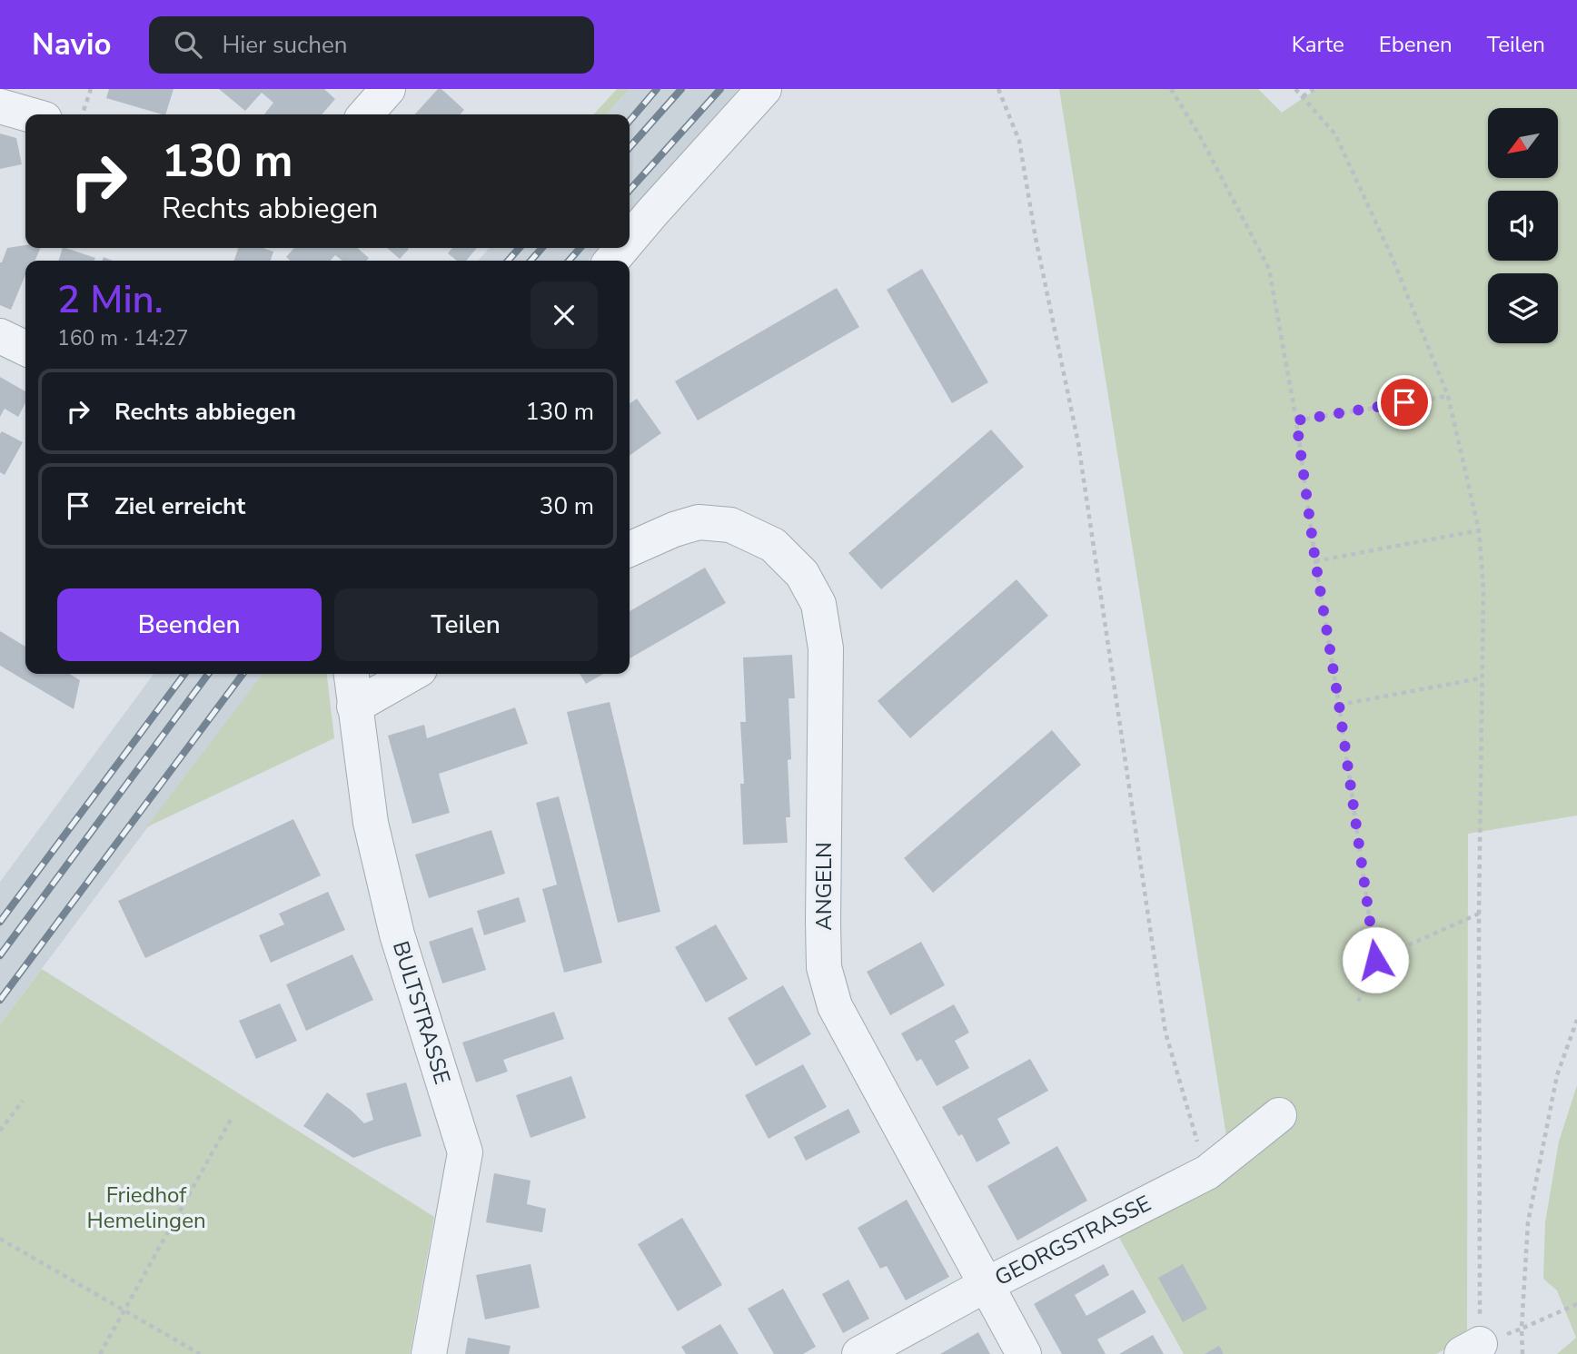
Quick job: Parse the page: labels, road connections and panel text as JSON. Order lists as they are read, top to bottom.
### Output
{
  "streets": {
    "street": ["ANGELN", "BULTSTRASSE", "GEORGSTRASSE"]
  },
  "crossings": [
    ["ANGELN", "GEORGSTRASSE"]
  ],
  "parks": ["Friedhof Hemelingen"],
  "north": "bottom left",
  "page": {
    "header": "Navio",
    "search": "Hier suchen",
    "nav": ["Karte", "Ebenen", "Teilen"],
    "turn": ["130 m", "Rechts abbiegen"],
    "heading": ["2 Min.", "160 m · 14:27"],
    "list": [
      {
        "name": "Rechts abbiegen",
        "value": "130 m"
      },
      {
        "name": "Ziel erreicht",
        "value": "30 m"
      }
    ],
    "buttons": ["Beenden", "Teilen"]
  }
}
